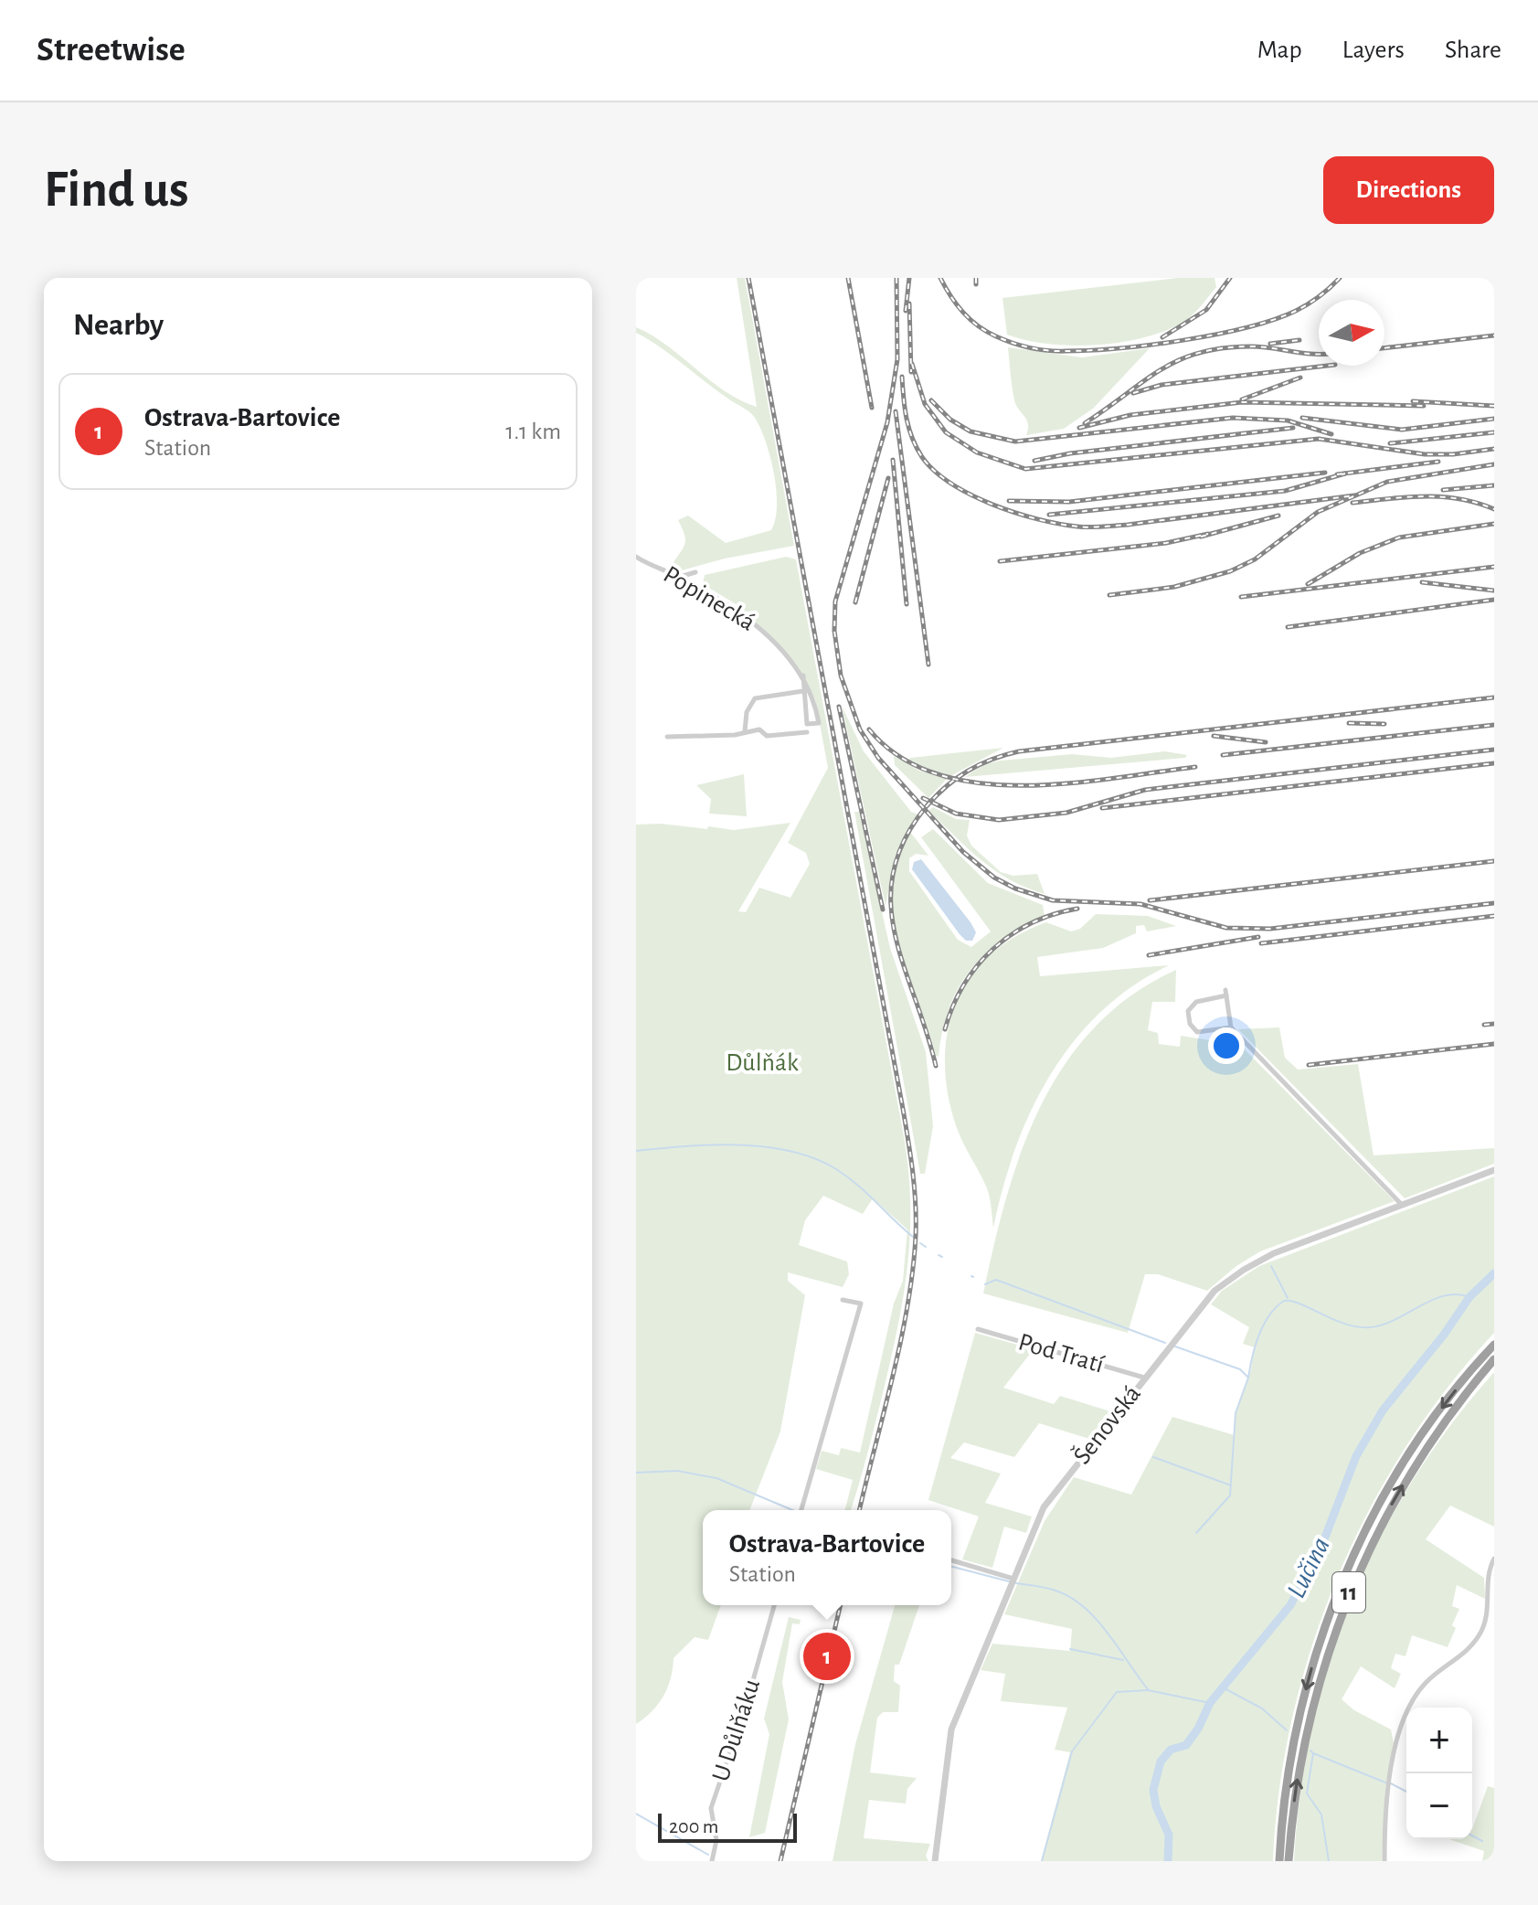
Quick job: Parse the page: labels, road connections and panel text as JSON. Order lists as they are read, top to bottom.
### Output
{
  "streets": {
    "highway": ["11"],
    "street": [
      "Popinecká",
      "Pod Tratí",
      "Šenovská",
      "U Důlňáku"
    ]
  },
  "crossings": [
    ["Pod Tratí", "Šenovská"]
  ],
  "water": ["Lučina"],
  "parks": ["Důlňák"],
  "scale_bar": "200 m",
  "north": "right",
  "page": {
    "header": "Streetwise",
    "nav": ["Map", "Layers", "Share"],
    "buttons": "Directions",
    "title": "Find us",
    "heading": "Nearby",
    "list": [
      {
        "mark": "1",
        "name": "Ostrava-Bartovice",
        "note": "Station",
        "value": "1.1 km"
      }
    ],
    "popup": ["Ostrava-Bartovice", "Station"],
    "pins": "1",
    "map_buttons": ["+", "−"],
    "scale": "200 m"
  }
}
